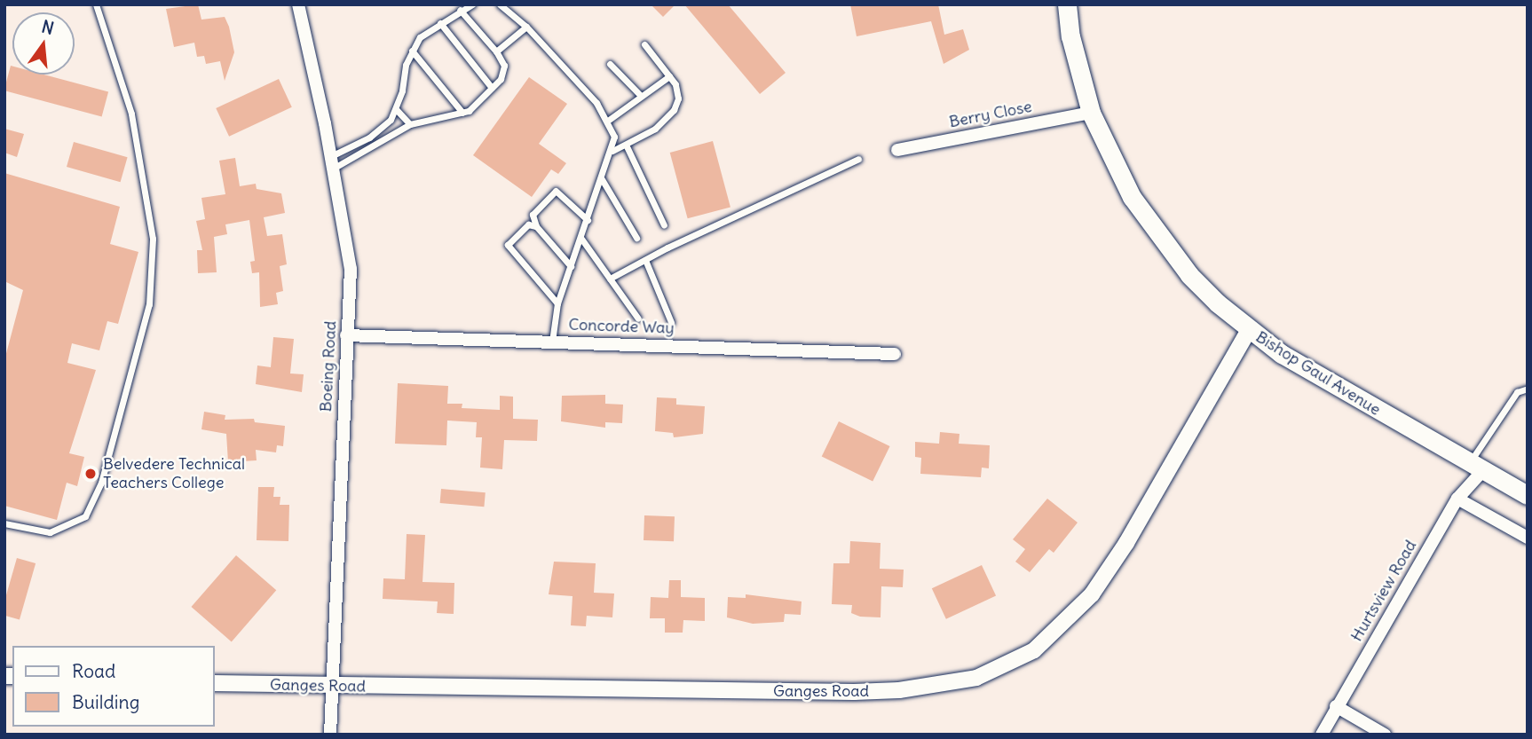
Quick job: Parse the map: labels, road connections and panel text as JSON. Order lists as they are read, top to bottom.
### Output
{
  "streets": {
    "main road": ["Bishop Gaul Avenue"],
    "street": [
      "Berry Close",
      "Concorde Way",
      "Boeing Road",
      "Hurtsview Road",
      "Ganges Road"
    ]
  },
  "crossings": [
    ["Berry Close", "Bishop Gaul Avenue"],
    ["Concorde Way", "Boeing Road"],
    ["Boeing Road", "Ganges Road"],
    ["Bishop Gaul Avenue", "Hurtsview Road"],
    ["Bishop Gaul Avenue", "Ganges Road"]
  ],
  "places": ["Belvedere Technical Teachers College"],
  "legend": ["Road", "Building"],
  "north": "top"
}
